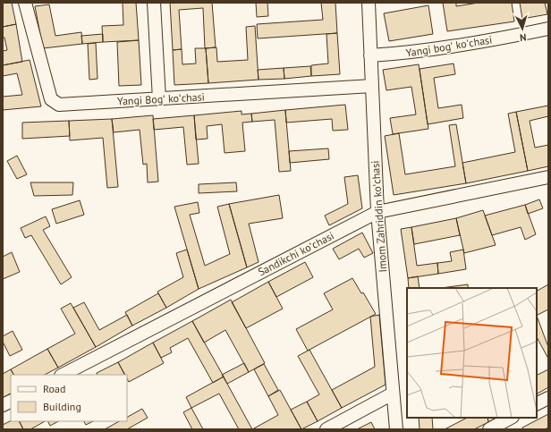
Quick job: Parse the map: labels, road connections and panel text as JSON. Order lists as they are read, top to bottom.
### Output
{
  "streets": {
    "street": [
      "Yangi bogʻ koʻchasi",
      "Yangi Bogʻ koʻchasi",
      "Imom Zahriddin koʻchasi",
      "Sandikchi koʻchasi"
    ]
  },
  "crossings": [
    ["Yangi bogʻ koʻchasi", "Imom Zahriddin koʻchasi"],
    ["Yangi Bogʻ koʻchasi", "Imom Zahriddin koʻchasi"],
    ["Imom Zahriddin koʻchasi", "Sandikchi koʻchasi"]
  ],
  "legend": ["Road", "Building"],
  "north": "bottom"
}
